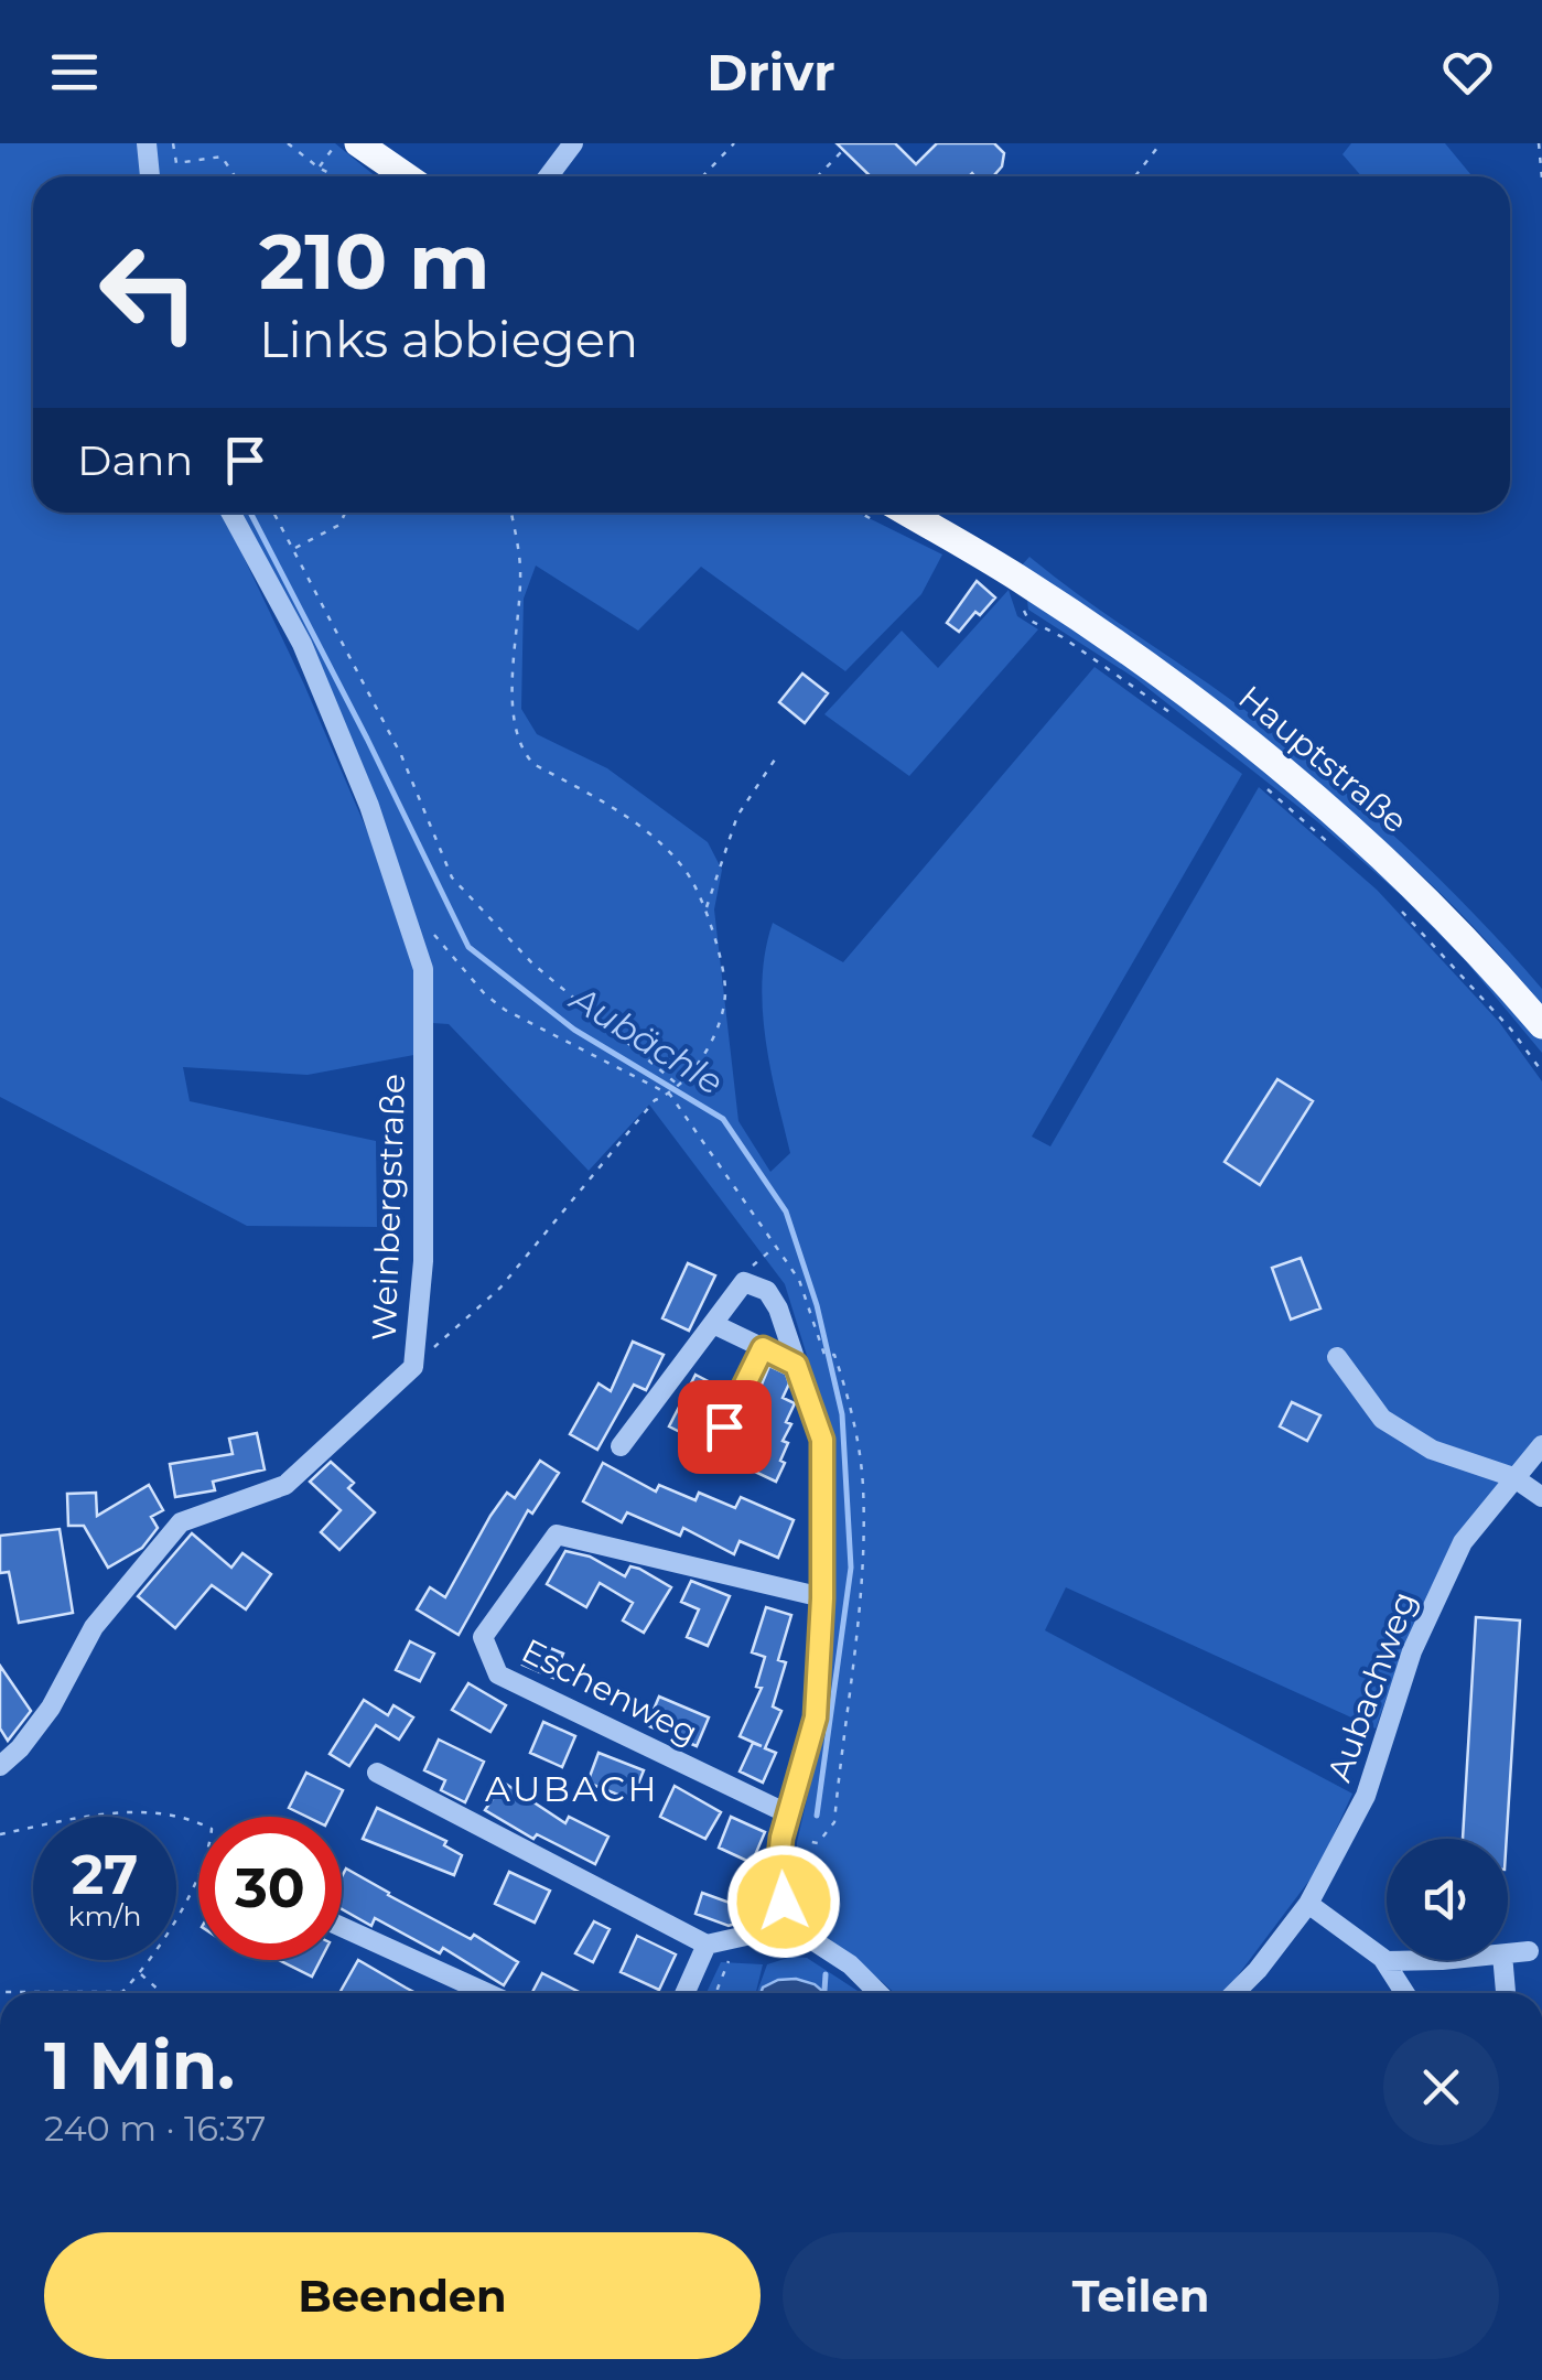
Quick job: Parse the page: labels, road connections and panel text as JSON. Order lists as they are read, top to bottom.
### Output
{
  "streets": {
    "main road": ["Hauptstraße"],
    "street": ["Weinbergstraße", "Aubachweg", "Eschenweg"]
  },
  "districts": ["AUBACH"],
  "water": ["Aubächle"],
  "page": {
    "header": "Drivr",
    "turn": ["210 m", "Links abbiegen"],
    "then": "Dann",
    "speed": "27 km/h",
    "limit": "30",
    "heading": ["1 Min.", "240 m · 16:37"],
    "buttons": ["Beenden", "Teilen"]
  }
}
